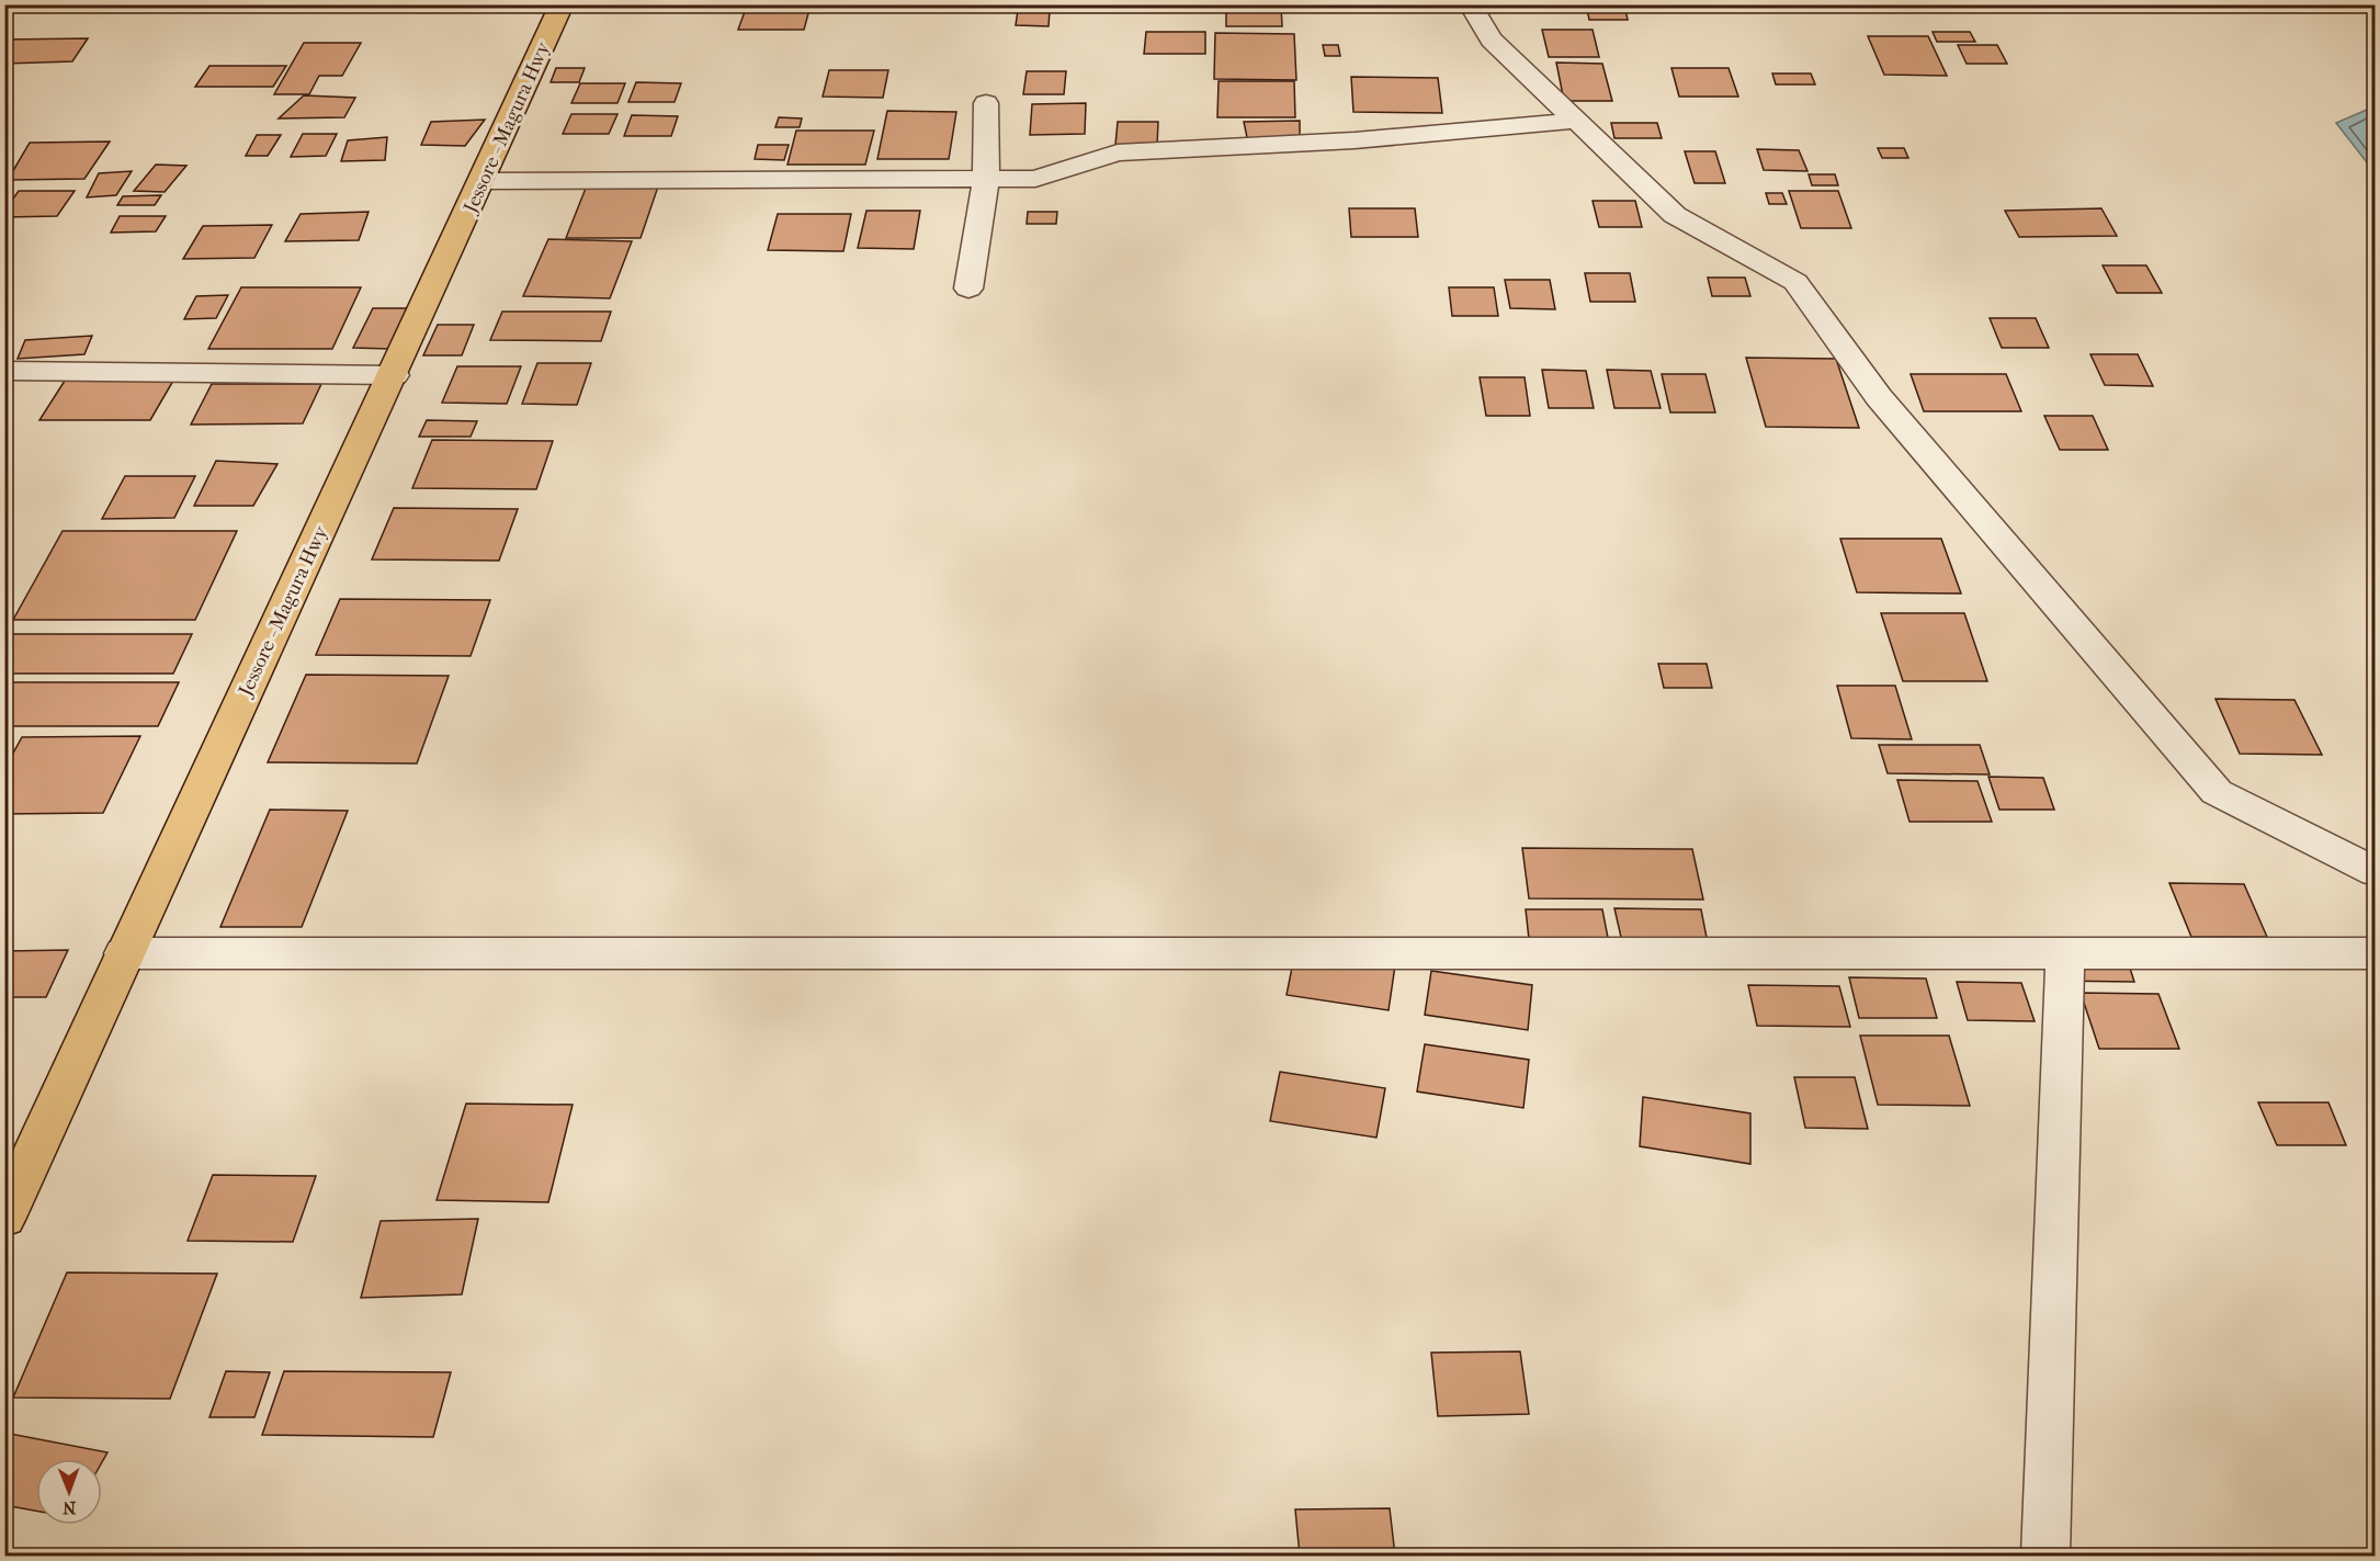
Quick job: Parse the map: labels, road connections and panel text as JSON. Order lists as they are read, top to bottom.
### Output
{
  "streets": {
    "highway": ["Jessore - Magura Hwy"]
  },
  "north": "bottom"
}
